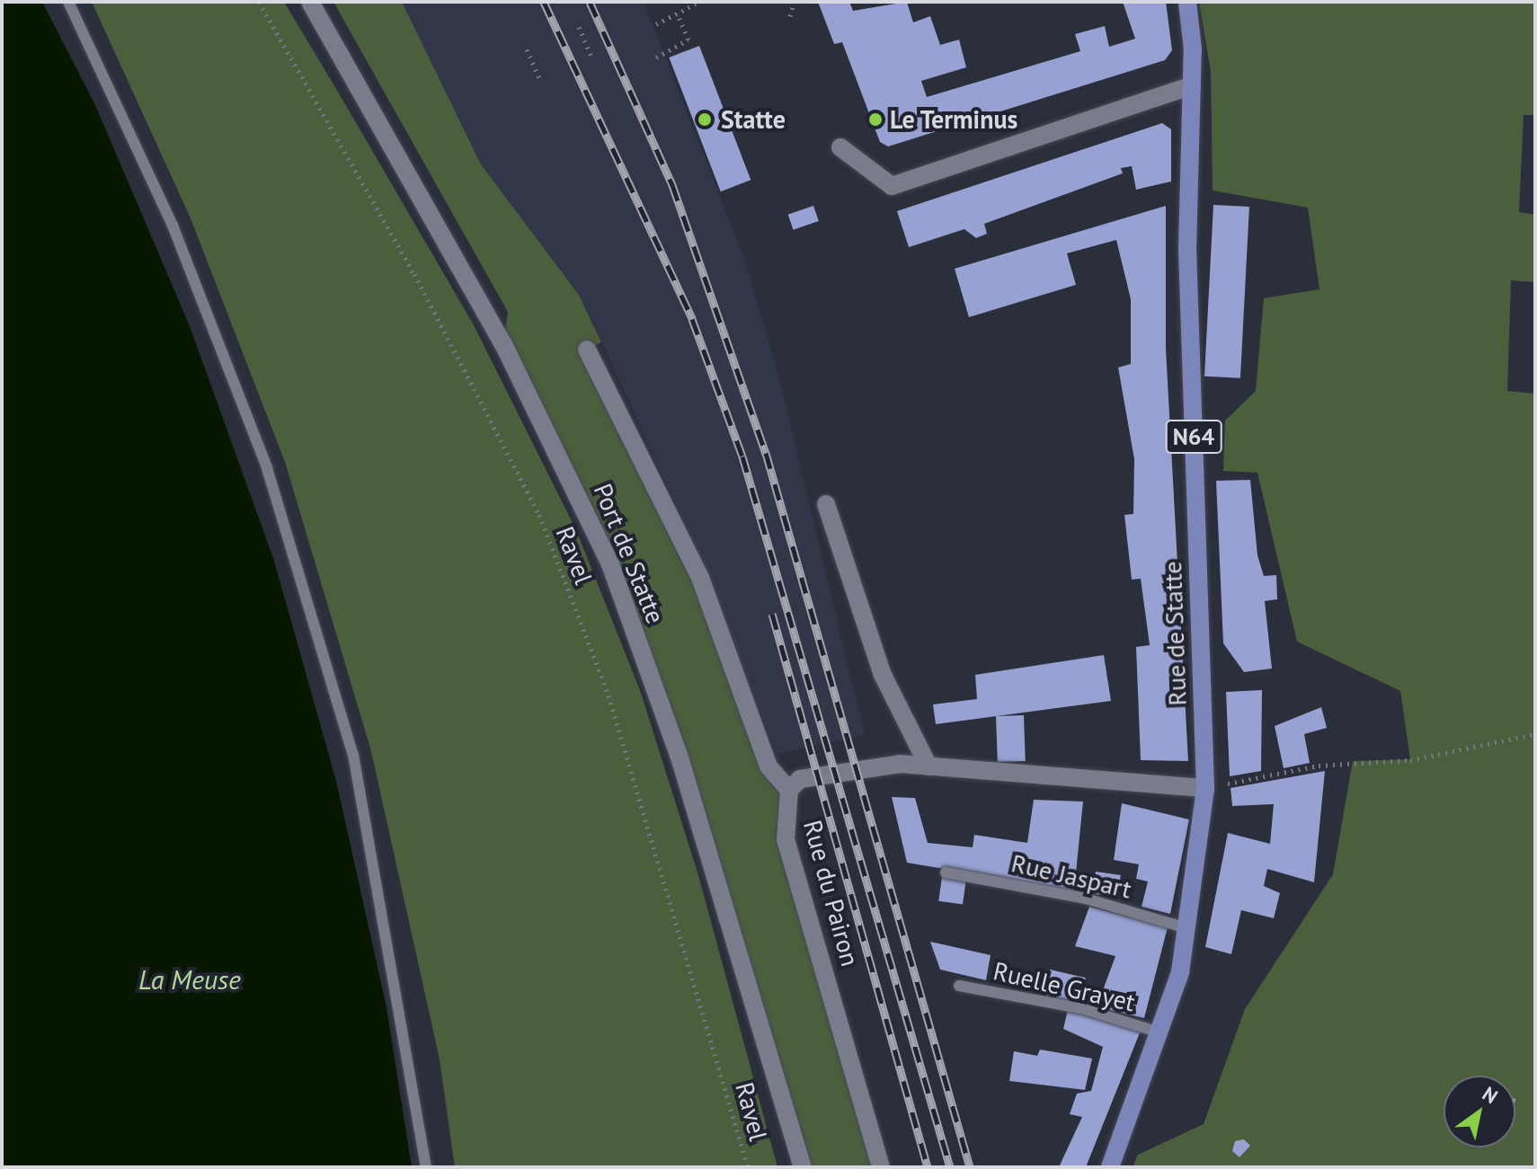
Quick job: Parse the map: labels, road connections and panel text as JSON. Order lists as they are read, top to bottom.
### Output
{
  "streets": {
    "main road": ["N64", "Rue de Statte"],
    "street": ["Port de Statte", "Rue du Pairon"],
    "lane": ["Rue Jaspart", "Ruelle Grayet"],
    "path": ["Ravel"]
  },
  "crossings": [
    ["N64", "Rue de Statte"],
    ["Rue de Statte", "Rue Jaspart"],
    ["Rue de Statte", "Rue du Pairon"],
    ["Rue de Statte", "Ruelle Grayet"]
  ],
  "water": ["La Meuse"],
  "places": ["Statte", "Le Terminus"],
  "north": "top right"
}
